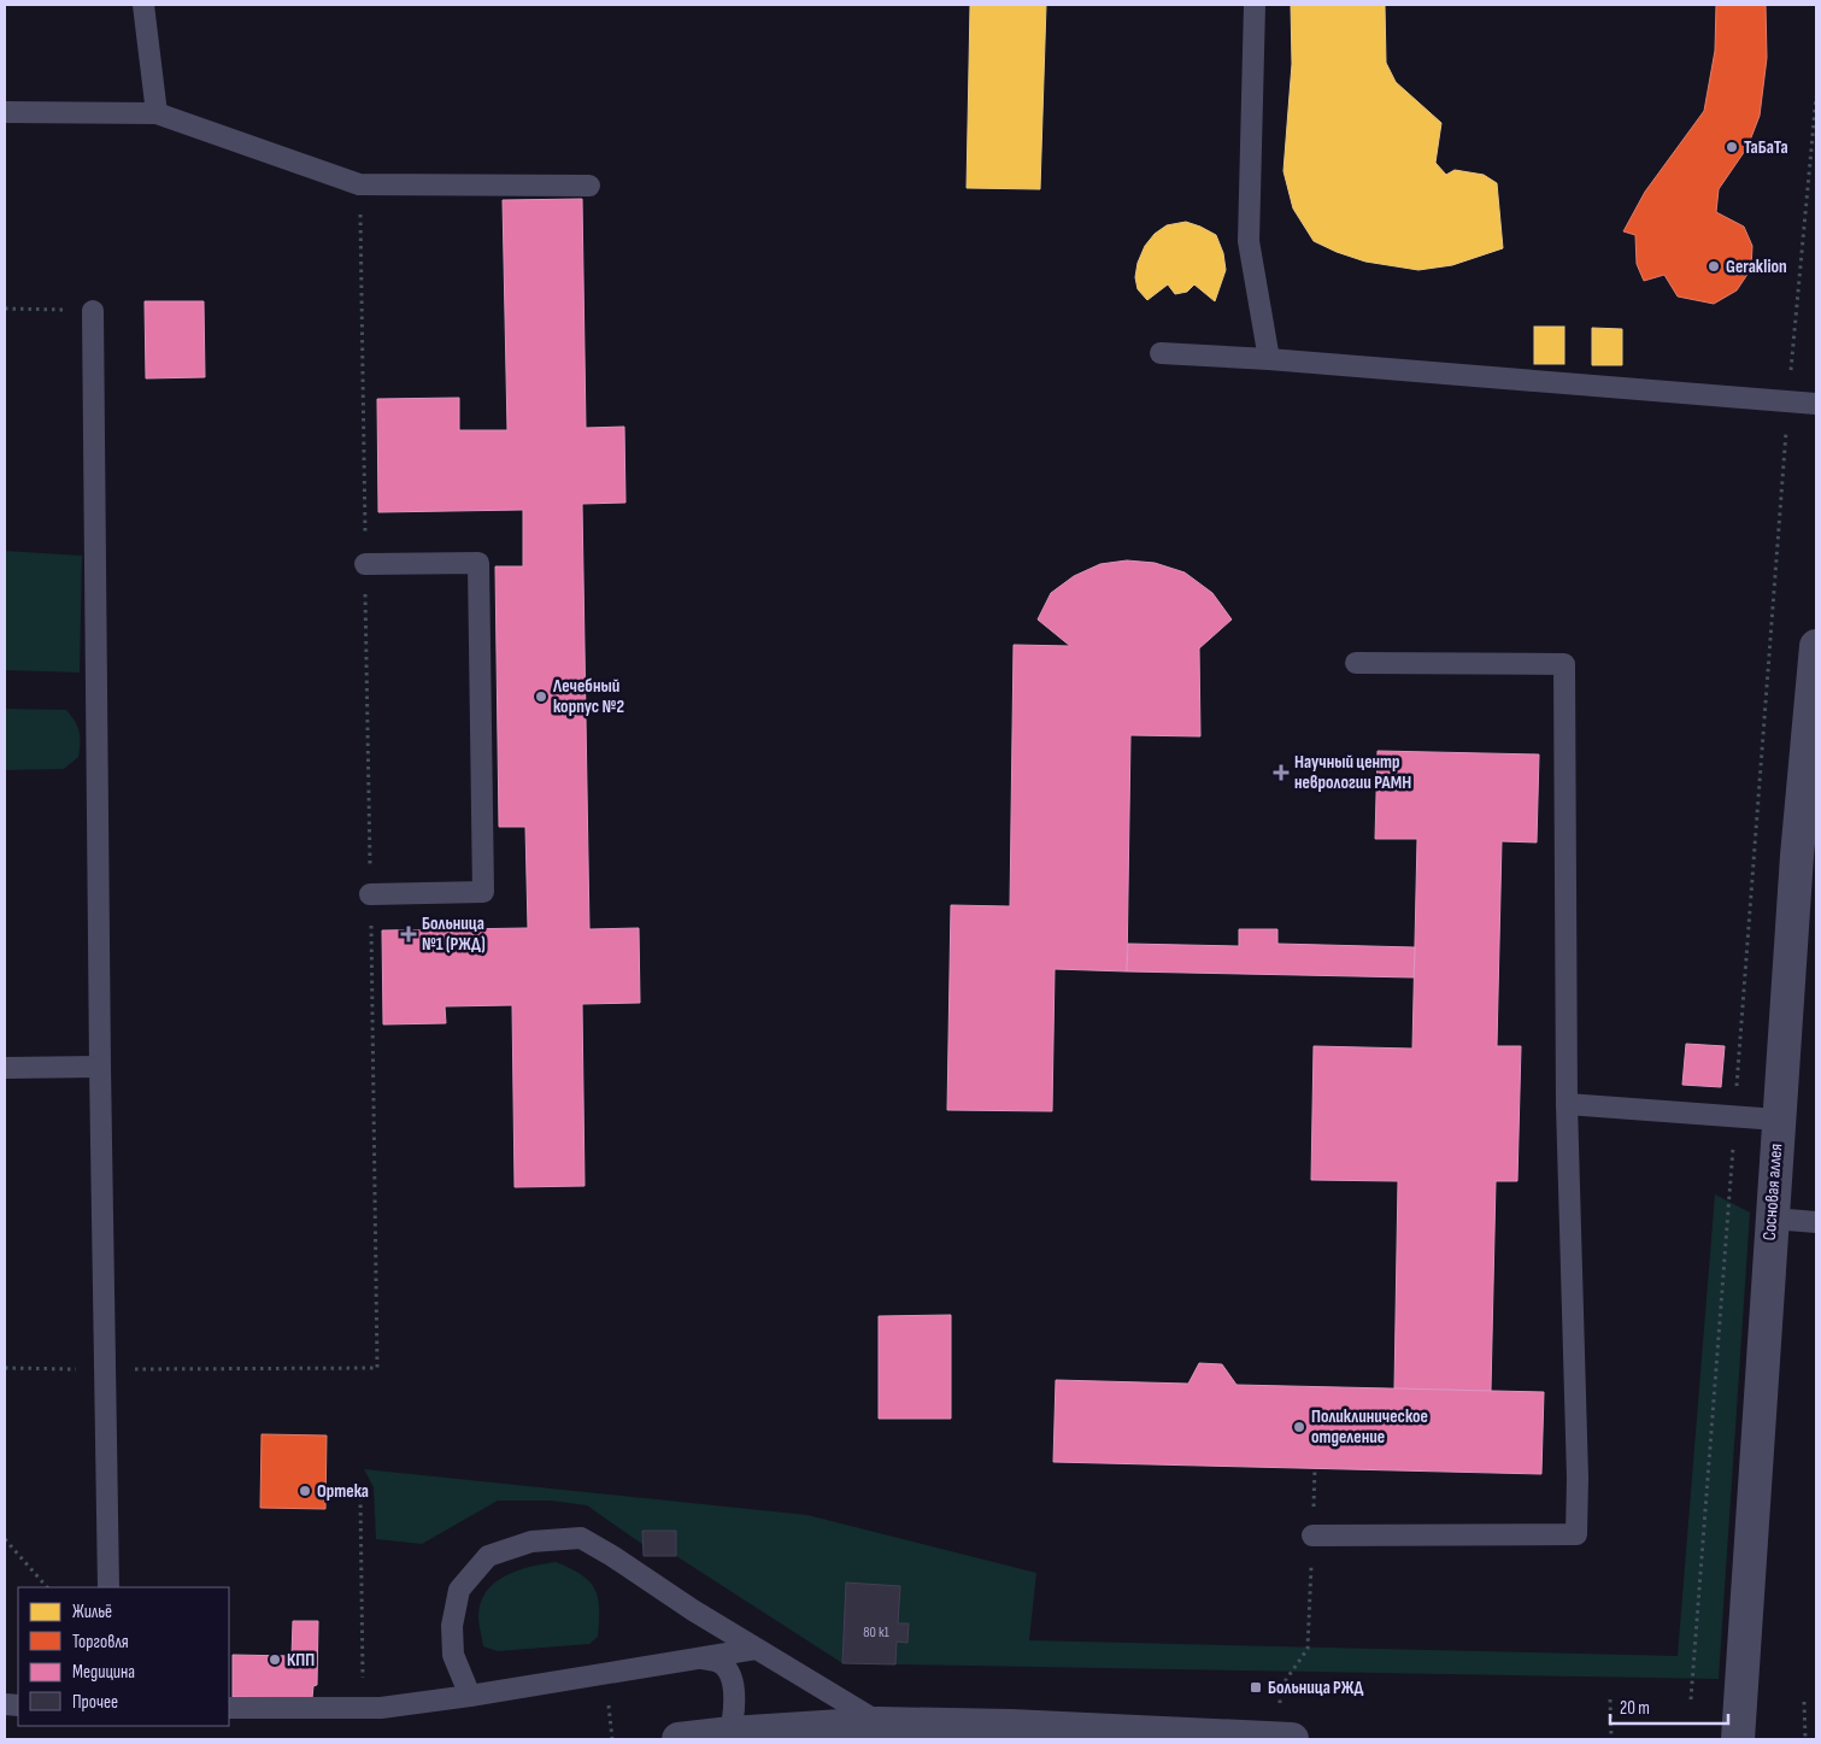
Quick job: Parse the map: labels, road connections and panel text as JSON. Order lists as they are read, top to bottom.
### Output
{
  "streets": {
    "street": ["Сосновая аллея"]
  },
  "places": {
    "other": [
      "ТаБаТа",
      "Geraklion",
      "Лечебный корпус №2",
      "Поликлиническое отделение",
      "Ортека",
      "КПП"
    ],
    "health": ["Научный центр неврологии РАМН", "Больница №1 (РЖД)"],
    "transit": ["Больница РЖД"]
  },
  "house_numbers": ["80 к1"],
  "legend": [
    "Жильё",
    "Торговля",
    "Медицина",
    "Прочее"
  ],
  "scale_bar": "20 m"
}
